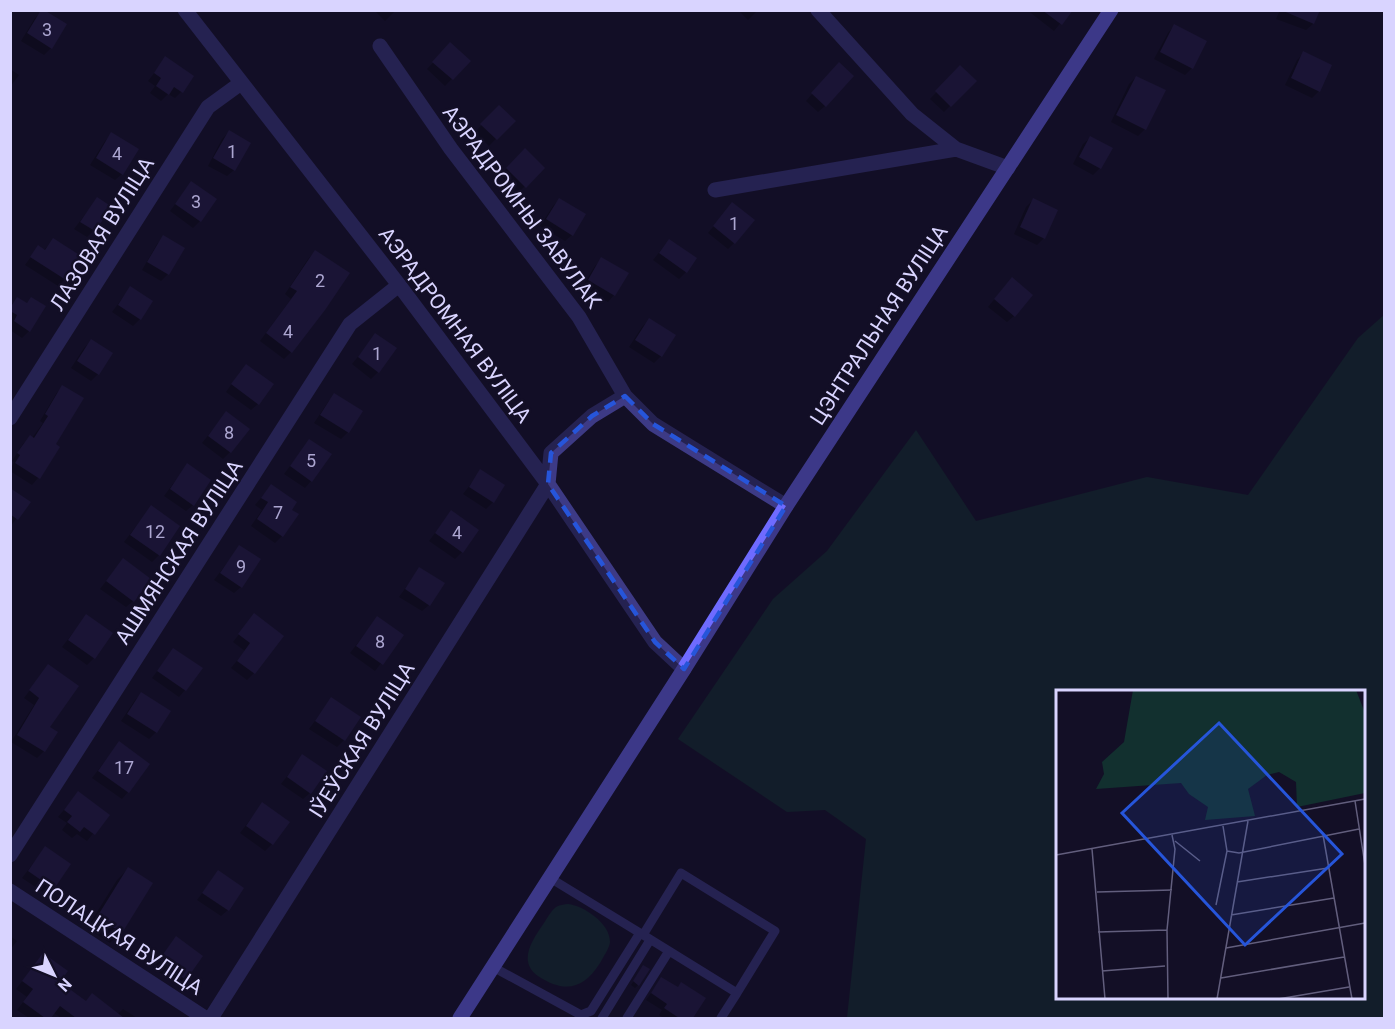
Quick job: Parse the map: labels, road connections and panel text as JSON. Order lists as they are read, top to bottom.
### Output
{
  "streets": {
    "main road": ["ЦЭНТРАЛЬНАЯ ВУЛІЦА"],
    "street": [
      "АЭРАДРОМНЫ ЗАВУЛАК",
      "ЛАЗОВАЯ ВУЛІЦА",
      "АЭРАДРОМНАЯ ВУЛІЦА",
      "АШМЯНСКАЯ ВУЛІЦА",
      "ІЎЕЎСКАЯ ВУЛІЦА",
      "ПОЛАЦКАЯ ВУЛІЦА"
    ]
  },
  "crossings": [
    ["АЭРАДРОМНЫ ЗАВУЛАК", "ЦЭНТРАЛЬНАЯ ВУЛІЦА"],
    ["ЛАЗОВАЯ ВУЛІЦА", "АЭРАДРОМНАЯ ВУЛІЦА"],
    ["АЭРАДРОМНАЯ ВУЛІЦА", "ЦЭНТРАЛЬНАЯ ВУЛІЦА"],
    ["АЭРАДРОМНАЯ ВУЛІЦА", "АШМЯНСКАЯ ВУЛІЦА"],
    ["АЭРАДРОМНАЯ ВУЛІЦА", "ІЎЕЎСКАЯ ВУЛІЦА"]
  ],
  "house_numbers": [
    "3",
    "1",
    "4",
    "3",
    "1",
    "2",
    "4",
    "1",
    "8",
    "5",
    "7",
    "12",
    "4",
    "9",
    "8",
    "17"
  ],
  "north": "bottom right"
}
